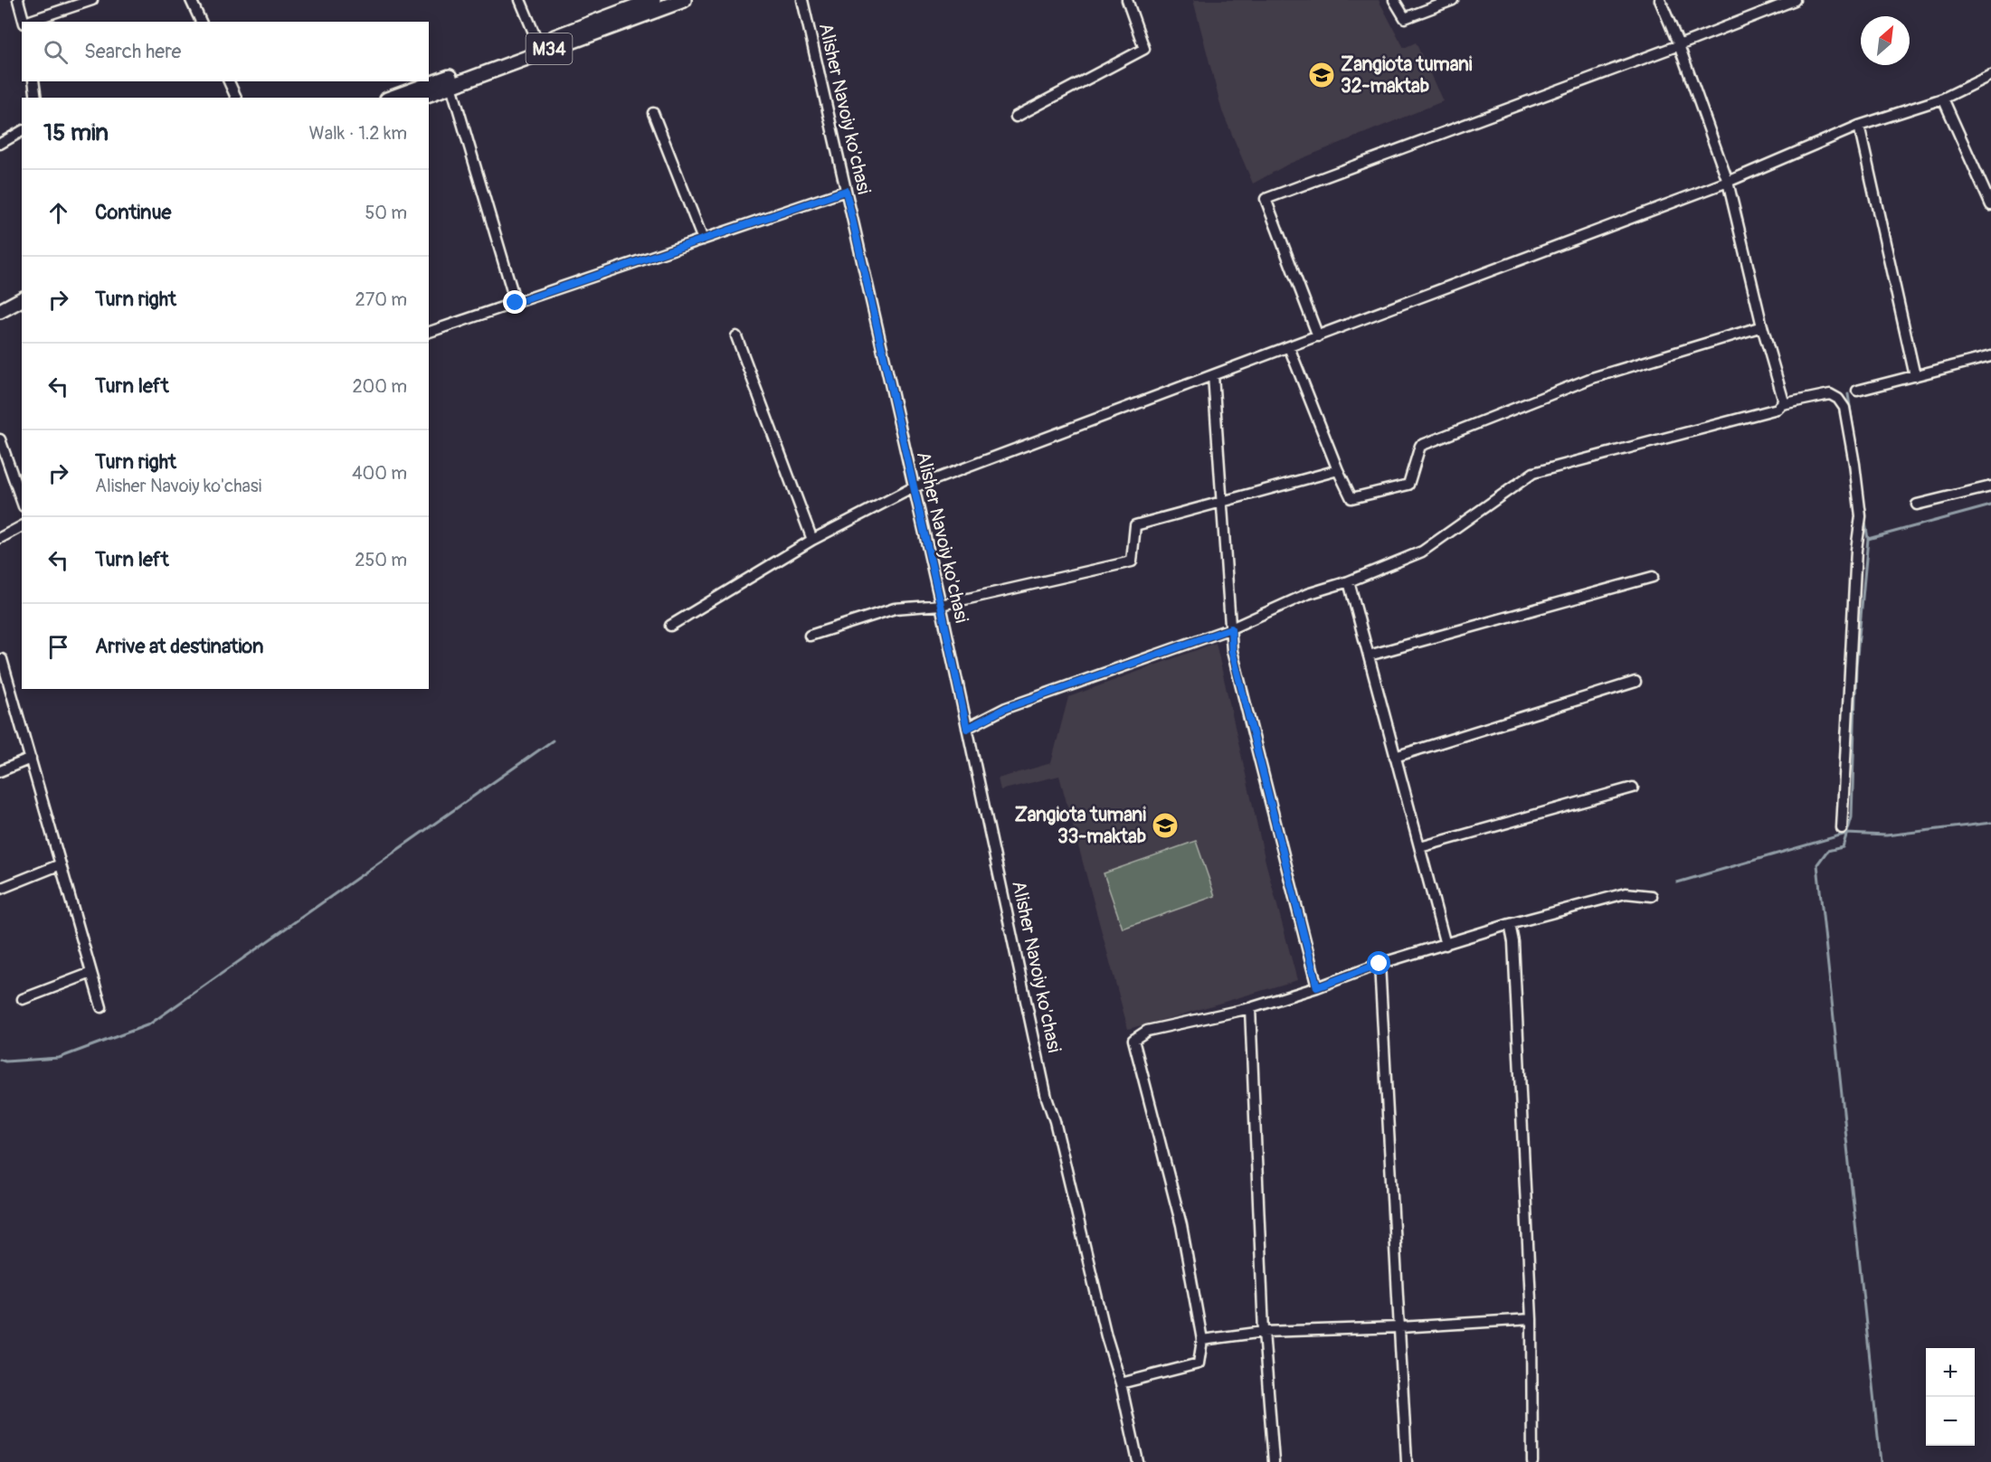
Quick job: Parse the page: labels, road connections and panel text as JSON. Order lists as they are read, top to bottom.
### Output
{
  "streets": {
    "main road": ["M34"],
    "street": ["Alisher Navoiy ko'chasi"]
  },
  "places": {
    "school or university": ["Zangiota tumani 32-maktab", "Zangiota tumani 33-maktab"]
  },
  "north": "top right",
  "page": {
    "search": "Search here",
    "heading": ["15 min", "Walk · 1.2 km"],
    "list": [
      ["Continue", "50 m"],
      ["Turn right", "270 m"],
      ["Turn left", "200 m"],
      ["Turn right", "Alisher Navoiy ko'chasi", "400 m"],
      ["Turn left", "250 m"],
      "Arrive at destination"
    ],
    "map_buttons": ["+", "−"]
  }
}
